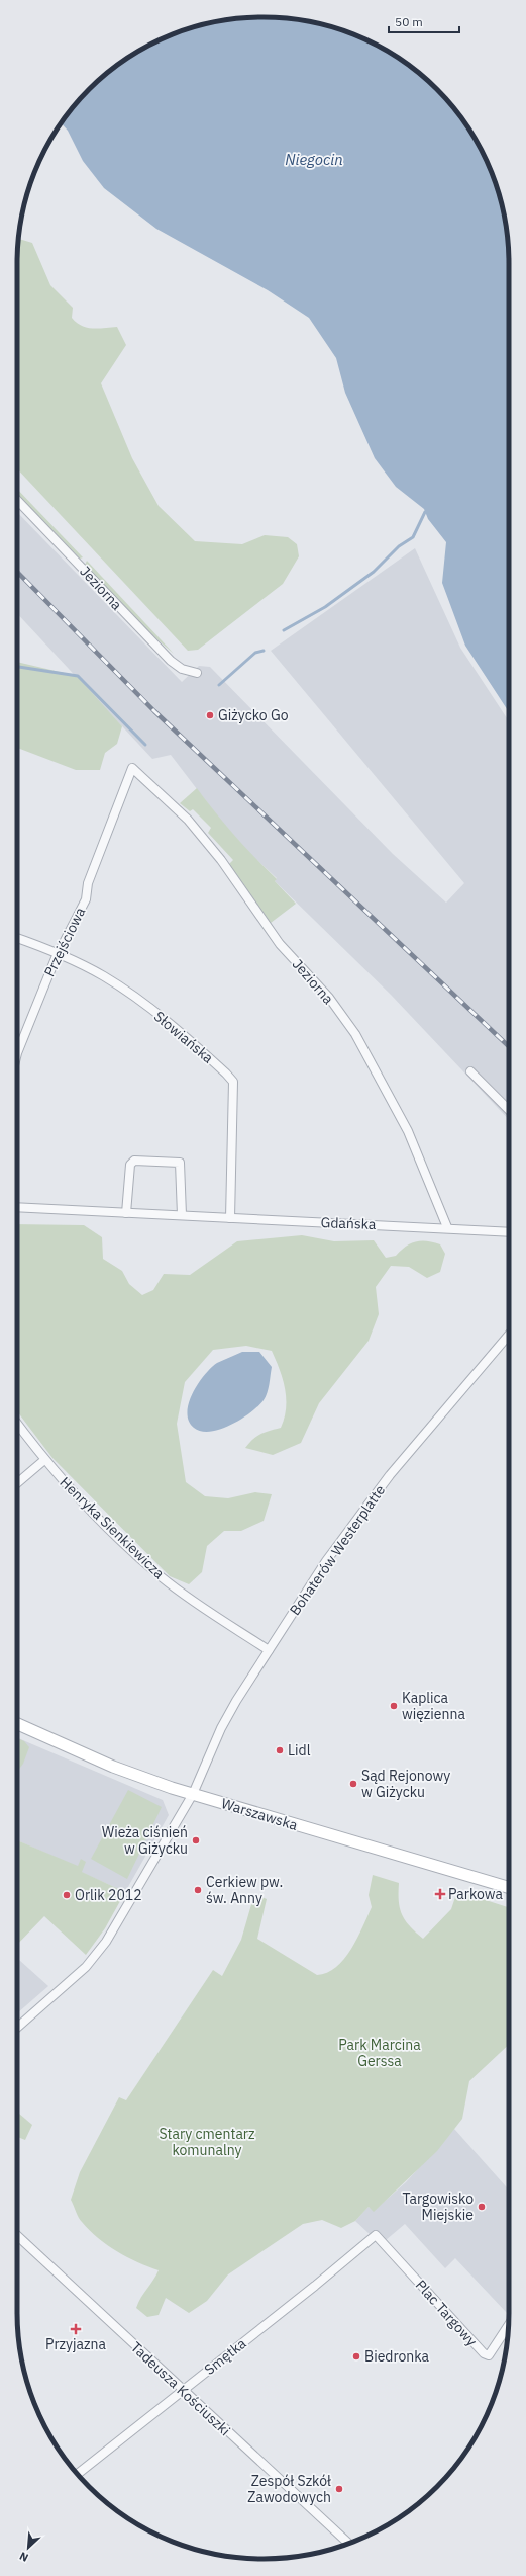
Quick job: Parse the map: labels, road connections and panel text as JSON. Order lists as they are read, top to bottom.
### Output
{
  "streets": {
    "street": [
      "Jeziorna",
      "Przejściowa",
      "Słowiańska",
      "Gdańska",
      "Henryka Sienkiewicza",
      "Bohaterów Westerplatte",
      "Warszawska",
      "Plac Targowy",
      "Smętka",
      "Tadeusza Kościuszki"
    ]
  },
  "crossings": [
    ["Jeziorna", "Przejściowa"],
    ["Jeziorna", "Gdańska"],
    ["Przejściowa", "Słowiańska"],
    ["Słowiańska", "Gdańska"],
    ["Henryka Sienkiewicza", "Bohaterów Westerplatte"],
    ["Bohaterów Westerplatte", "Warszawska"],
    ["Plac Targowy", "Smętka"],
    ["Smętka", "Tadeusza Kościuszki"]
  ],
  "water": ["Niegocin"],
  "parks": ["Park Marcina Gerssa", "Stary cmentarz komunalny"],
  "places": {
    "other": [
      "Giżycko Go",
      "Kaplica więzienna",
      "Lidl",
      "Sąd Rejonowy w Giżycku",
      "Wieża ciśnień w Giżycku",
      "Cerkiew pw. św. Anny",
      "Orlik 2012",
      "Targowisko Miejskie",
      "Biedronka",
      "Zespół Szkół Zawodowych"
    ],
    "health": ["Parkowa", "Przyjazna"]
  },
  "scale_bar": "50 m",
  "north": "bottom left"
}
